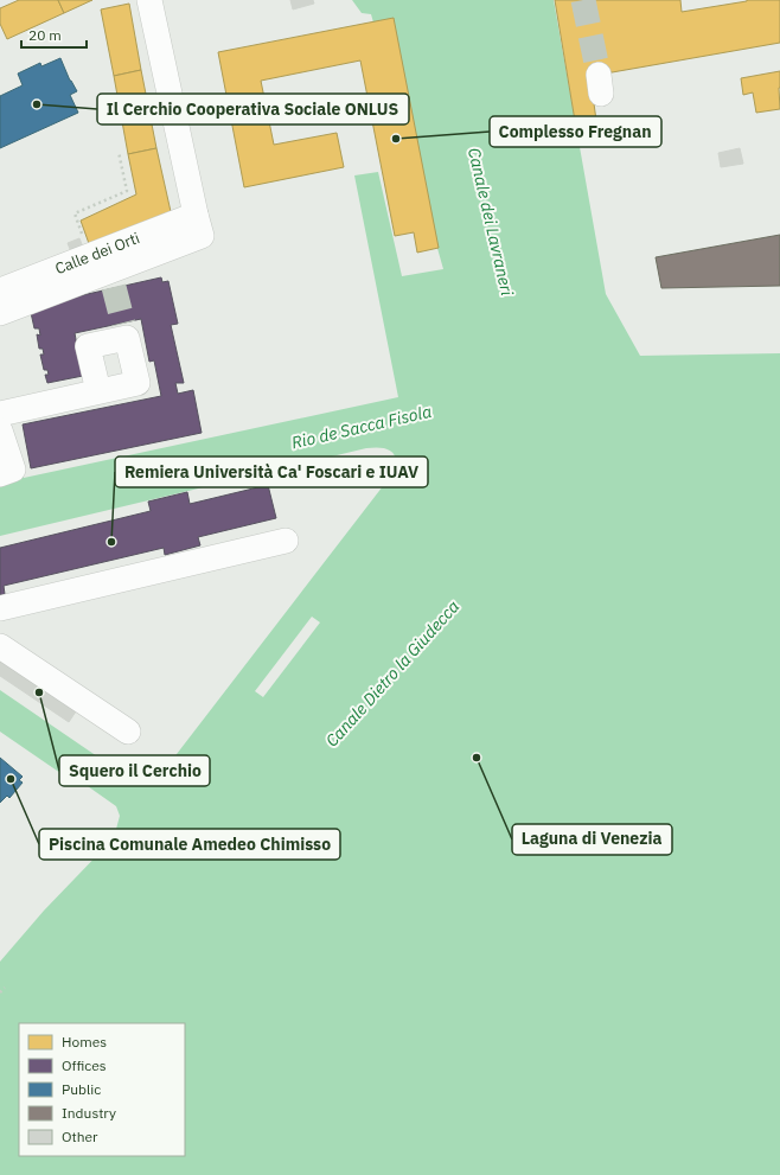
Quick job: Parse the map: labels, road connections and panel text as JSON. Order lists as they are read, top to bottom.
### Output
{
  "streets": {
    "street": ["Calle dei Orti"]
  },
  "water": ["Canale dei Lavraneri", "Rio de Sacca Fisola", "Canale Dietro la Giudecca"],
  "places": [
    "Il Cerchio Cooperativa Sociale ONLUS",
    "Complesso Fregnan",
    "Remiera Università Ca' Foscari e IUAV",
    "Squero il Cerchio",
    "Laguna di Venezia",
    "Piscina Comunale Amedeo Chimisso"
  ],
  "legend": [
    "Homes",
    "Offices",
    "Public",
    "Industry",
    "Other"
  ],
  "scale_bar": "20 m"
}
